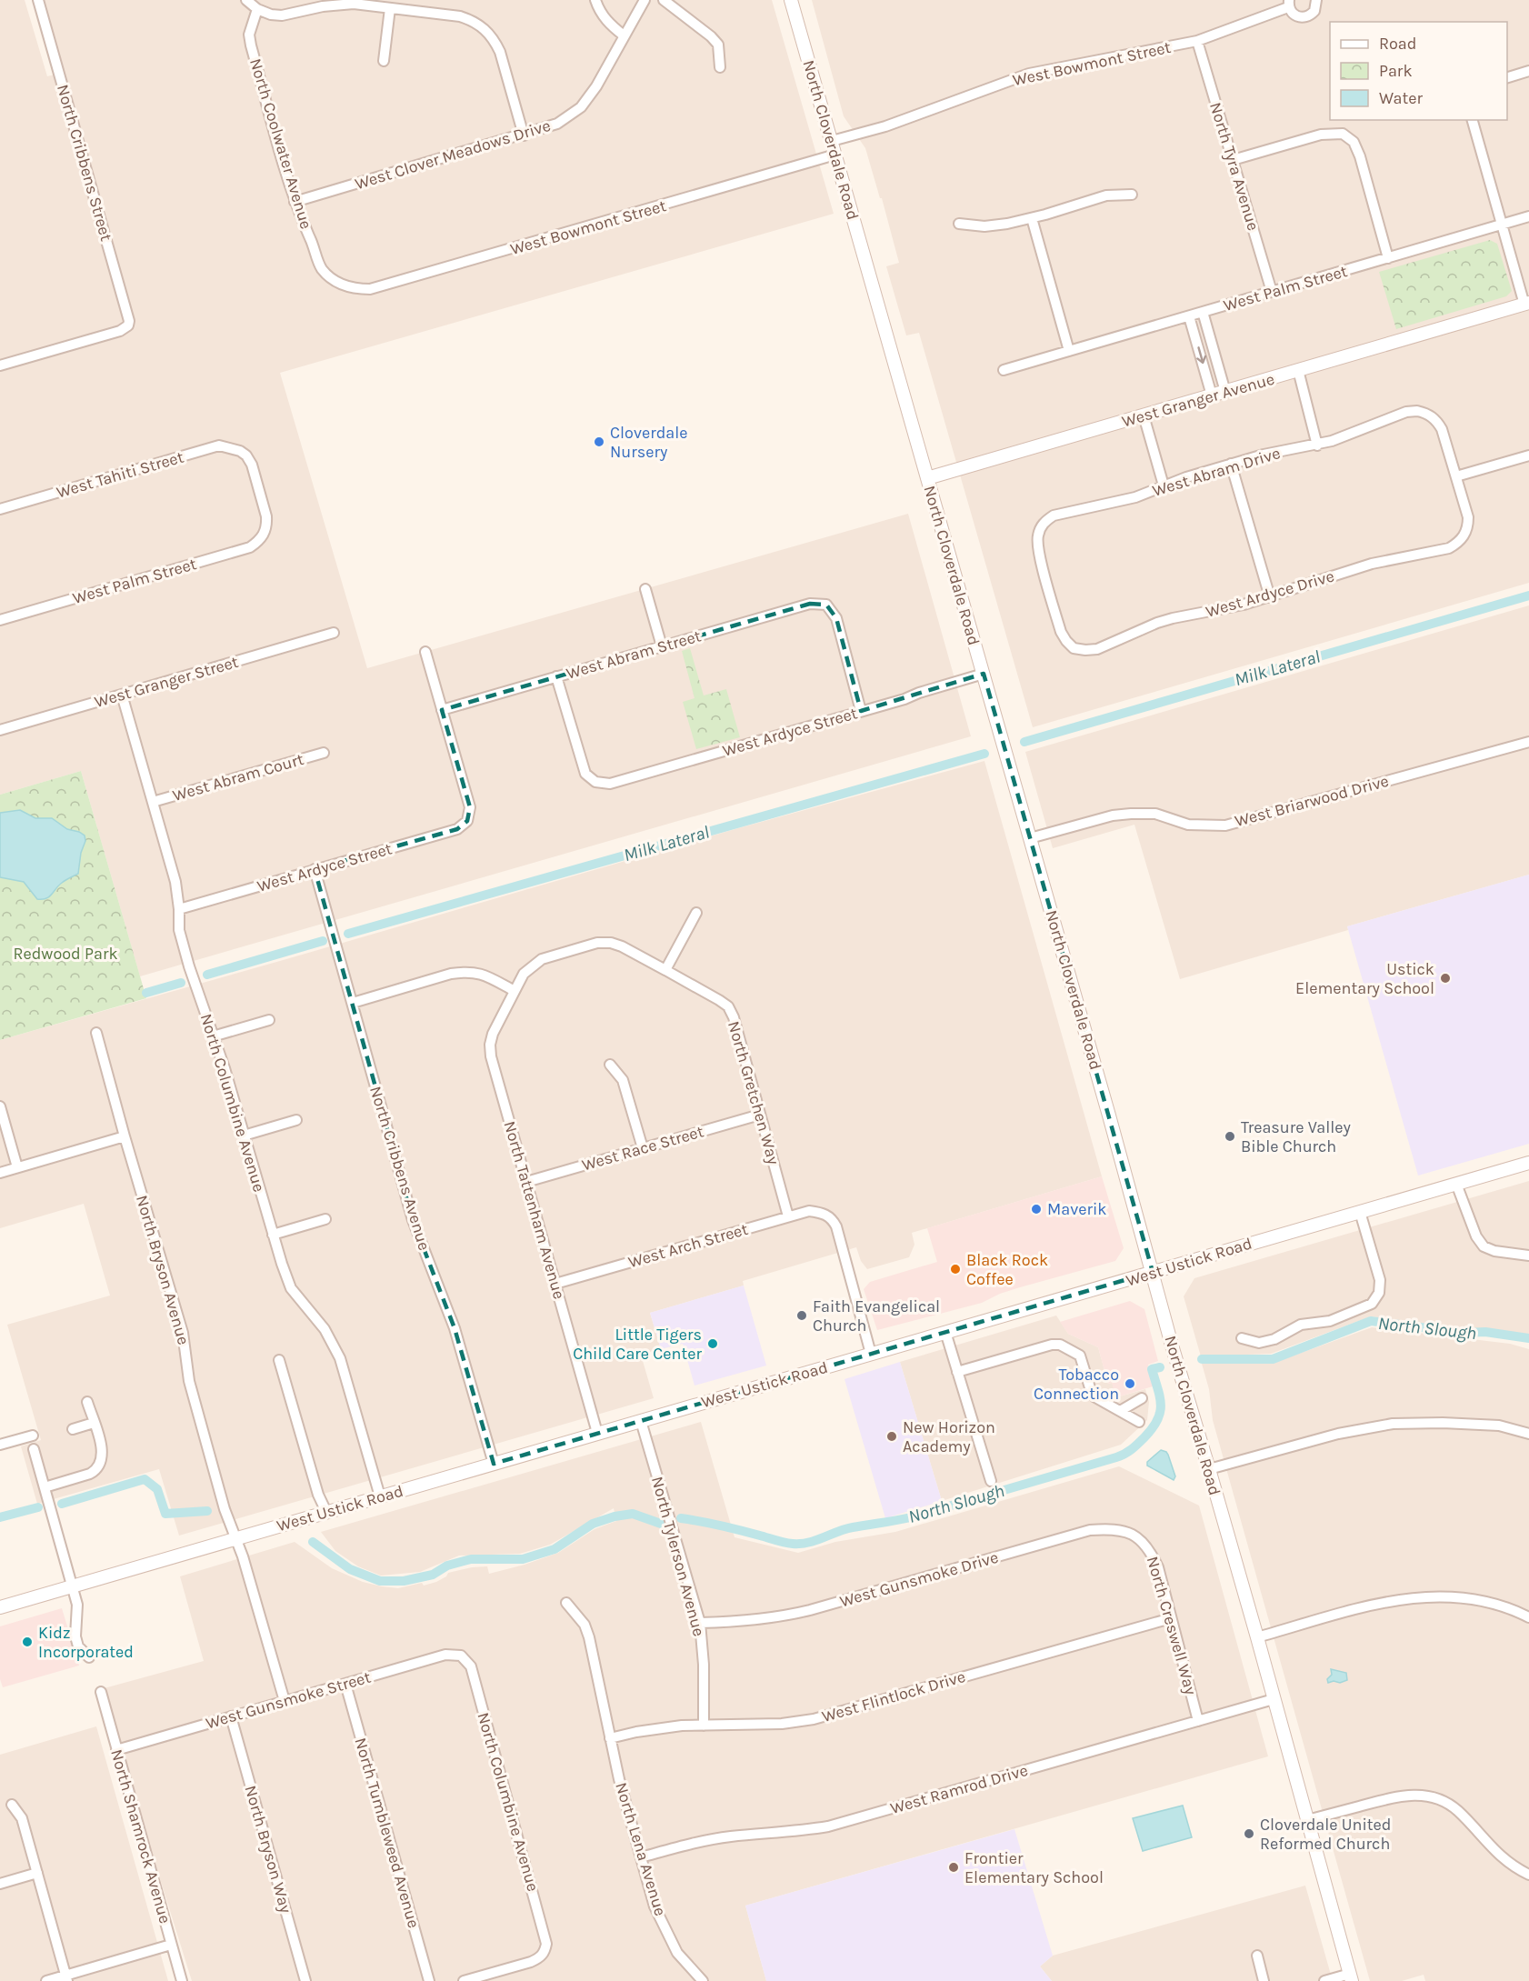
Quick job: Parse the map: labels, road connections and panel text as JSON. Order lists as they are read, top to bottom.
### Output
{
  "streets": {
    "main road": ["North Cloverdale Road", "West Granger Avenue", "West Ustick Road"],
    "street": [
      "West Bowmont Street",
      "North Coolwater Avenue",
      "West Clover Meadows Drive",
      "North Cribbens Street",
      "North Tyra Avenue",
      "West Palm Street",
      "West Abram Drive",
      "West Tahiti Street",
      "West Ardyce Drive",
      "West Abram Street",
      "West Granger Street",
      "West Ardyce Street",
      "West Abram Court",
      "West Briarwood Drive",
      "North Gretchen Way",
      "North Columbine Avenue",
      "West Race Street",
      "North Cribbens Avenue",
      "North Tattenham Avenue",
      "West Arch Street",
      "North Bryson Avenue",
      "North Tylerson Avenue",
      "West Gunsmoke Drive",
      "North Creswell Way",
      "West Flintlock Drive",
      "West Gunsmoke Street",
      "West Ramrod Drive",
      "North Tumbleweed Avenue",
      "North Shamrock Avenue",
      "North Bryson Way",
      "North Lena Avenue"
    ]
  },
  "crossings": [
    ["West Bowmont Street", "North Cloverdale Road"],
    ["West Bowmont Street", "North Coolwater Avenue"],
    ["West Bowmont Street", "North Tyra Avenue"],
    ["North Cloverdale Road", "West Granger Avenue"],
    ["North Cloverdale Road", "West Ardyce Street"],
    ["North Cloverdale Road", "West Briarwood Drive"],
    ["North Cloverdale Road", "West Ustick Road"],
    ["North Cloverdale Road", "West Ramrod Drive"],
    ["North Coolwater Avenue", "West Clover Meadows Drive"],
    ["North Tyra Avenue", "West Palm Street"],
    ["West Palm Street", "West Tahiti Street"],
    ["West Abram Drive", "West Ardyce Drive"],
    ["West Abram Street", "West Ardyce Street"],
    ["West Granger Street", "North Columbine Avenue"],
    ["West Ardyce Street", "North Columbine Avenue"],
    ["West Ardyce Street", "North Cribbens Avenue"],
    ["West Abram Court", "North Columbine Avenue"],
    ["North Gretchen Way", "West Race Street"],
    ["North Gretchen Way", "North Tattenham Avenue"],
    ["North Gretchen Way", "West Arch Street"],
    ["North Columbine Avenue", "West Ustick Road"],
    ["North Columbine Avenue", "West Gunsmoke Street"],
    ["West Race Street", "North Tattenham Avenue"],
    ["North Cribbens Avenue", "West Ustick Road"],
    ["North Tattenham Avenue", "West Arch Street"],
    ["North Tattenham Avenue", "West Ustick Road"],
    ["West Arch Street", "West Ustick Road"],
    ["West Ustick Road", "North Bryson Avenue"],
    ["West Ustick Road", "North Tylerson Avenue"],
    ["North Tylerson Avenue", "West Gunsmoke Drive"],
    ["North Tylerson Avenue", "West Flintlock Drive"],
    ["West Gunsmoke Drive", "North Creswell Way"],
    ["North Creswell Way", "West Flintlock Drive"],
    ["North Creswell Way", "West Ramrod Drive"],
    ["West Flintlock Drive", "North Lena Avenue"],
    ["West Gunsmoke Street", "North Tumbleweed Avenue"],
    ["West Gunsmoke Street", "North Shamrock Avenue"],
    ["West Gunsmoke Street", "North Bryson Way"],
    ["West Ramrod Drive", "North Lena Avenue"]
  ],
  "water": ["Milk Lateral", "North Slough"],
  "parks": ["Redwood Park"],
  "places": [
    "Cloverdale Nursery",
    "Ustick Elementary School",
    "Treasure Valley Bible Church",
    "Maverik",
    "Black Rock Coffee",
    "Faith Evangelical Church",
    "Little Tigers Child Care Center",
    "Tobacco Connection",
    "New Horizon Academy",
    "Kidz Incorporated",
    "Cloverdale United Reformed Church",
    "Frontier Elementary School"
  ],
  "legend": ["Road", "Park", "Water"]
}
